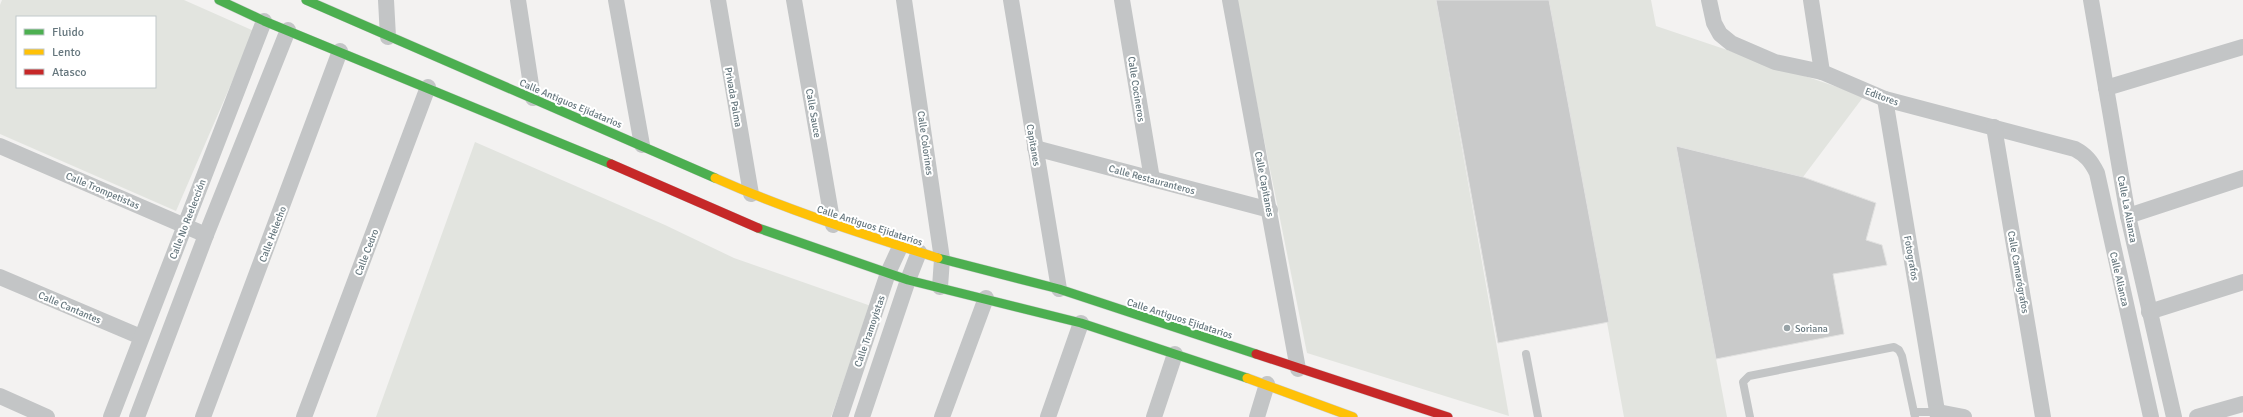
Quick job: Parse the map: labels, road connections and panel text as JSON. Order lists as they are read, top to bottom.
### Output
{
  "streets": {
    "street": [
      "Calle Cocineros",
      "Editores",
      "Privada Palma",
      "Calle Antiguos Ejidatarios",
      "Calle Sauce",
      "Calle Colorines",
      "Capitanes",
      "Calle Restauranteros",
      "Calle Capitanes",
      "Calle Trompetistas",
      "Calle La Alianza",
      "Calle No Reelección",
      "Calle Helecho",
      "Calle Cedro",
      "Fotografos",
      "Calle Camarógrafos",
      "Calle Alianza",
      "Calle Cantantes",
      "Calle Tramoyistas"
    ]
  },
  "crossings": [
    ["Calle Cocineros", "Calle Restauranteros"],
    ["Editores", "Fotografos"],
    ["Editores", "Calle Camarógrafos"],
    ["Editores", "Calle Alianza"],
    ["Privada Palma", "Calle Antiguos Ejidatarios"],
    ["Calle Antiguos Ejidatarios", "Calle Sauce"],
    ["Calle Antiguos Ejidatarios", "Calle Colorines"],
    ["Calle Antiguos Ejidatarios", "Capitanes"],
    ["Calle Antiguos Ejidatarios", "Calle Capitanes"],
    ["Calle Antiguos Ejidatarios", "Calle Tramoyistas"],
    ["Capitanes", "Calle Restauranteros"],
    ["Calle Restauranteros", "Calle Capitanes"],
    ["Calle Trompetistas", "Calle No Reelección"],
    ["Calle No Reelección", "Calle Cantantes"]
  ],
  "places": ["Soriana"],
  "legend": ["Fluido", "Lento", "Atasco"]
}
